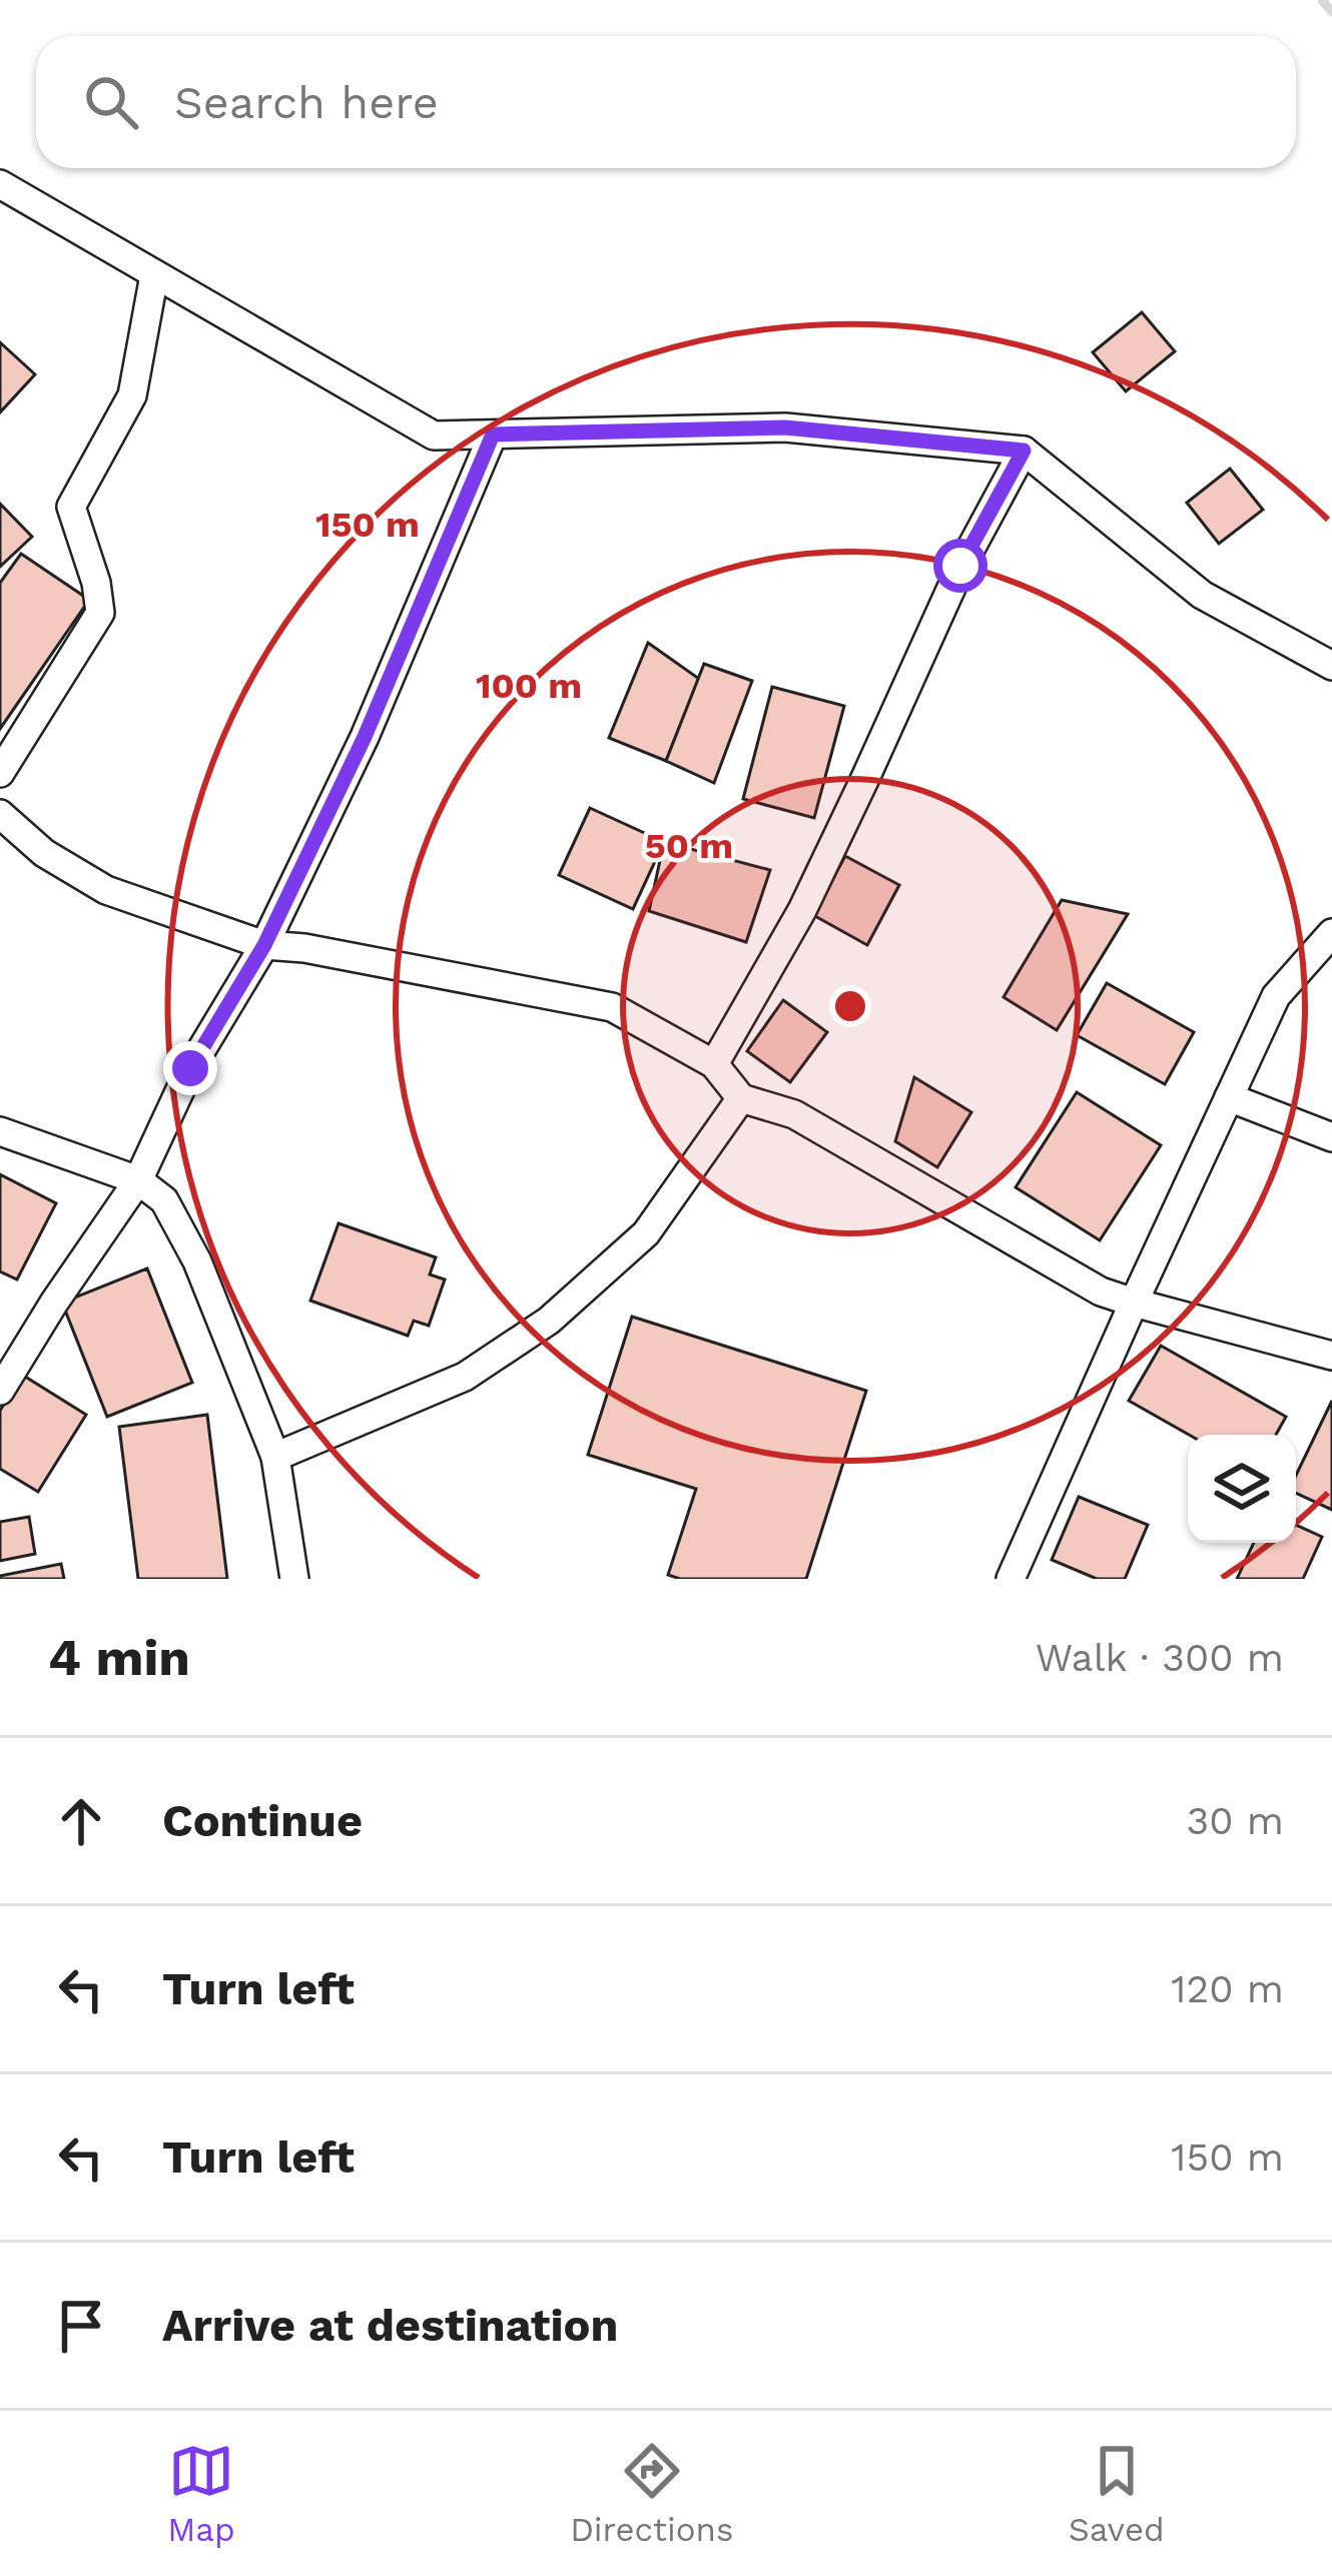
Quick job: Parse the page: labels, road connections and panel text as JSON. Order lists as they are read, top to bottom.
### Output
{
  "page": {
    "search": "Search here",
    "heading": ["4 min", "Walk · 300 m"],
    "list": [
      ["Continue", "30 m"],
      ["Turn left", "120 m"],
      ["Turn left", "150 m"],
      "Arrive at destination"
    ],
    "nav": ["Map", "Directions", "Saved"]
  },
  "rings": ["150 m", "100 m", "50 m"]
}
